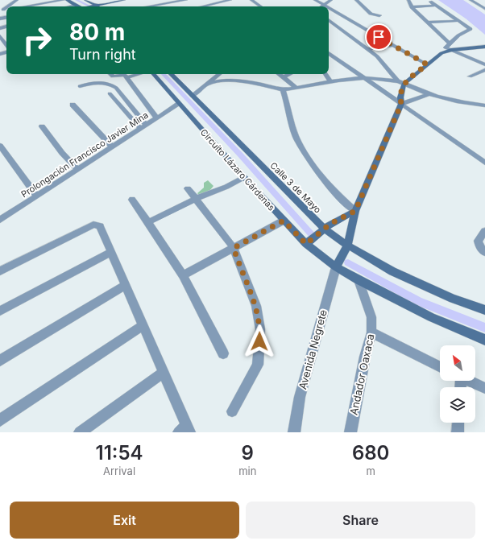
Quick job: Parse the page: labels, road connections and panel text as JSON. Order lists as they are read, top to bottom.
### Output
{
  "streets": {
    "main road": ["Circuito Lázaro Cárdenas", "Calle 3 de Mayo"],
    "street": ["Prolongación Francisco Javier Mina", "Avenida Negrete", "Andador Oaxaca"]
  },
  "crossings": [
    ["Prolongación Francisco Javier Mina", "Circuito Lázaro Cárdenas"],
    ["Circuito Lázaro Cárdenas", "Avenida Negrete"],
    ["Circuito Lázaro Cárdenas", "Andador Oaxaca"]
  ],
  "north": "top left",
  "page": {
    "turn": ["80 m", "Turn right"],
    "eta": [
      "11:54",
      "Arrival",
      "9",
      "min",
      "680",
      "m"
    ],
    "buttons": ["Exit", "Share"]
  }
}
